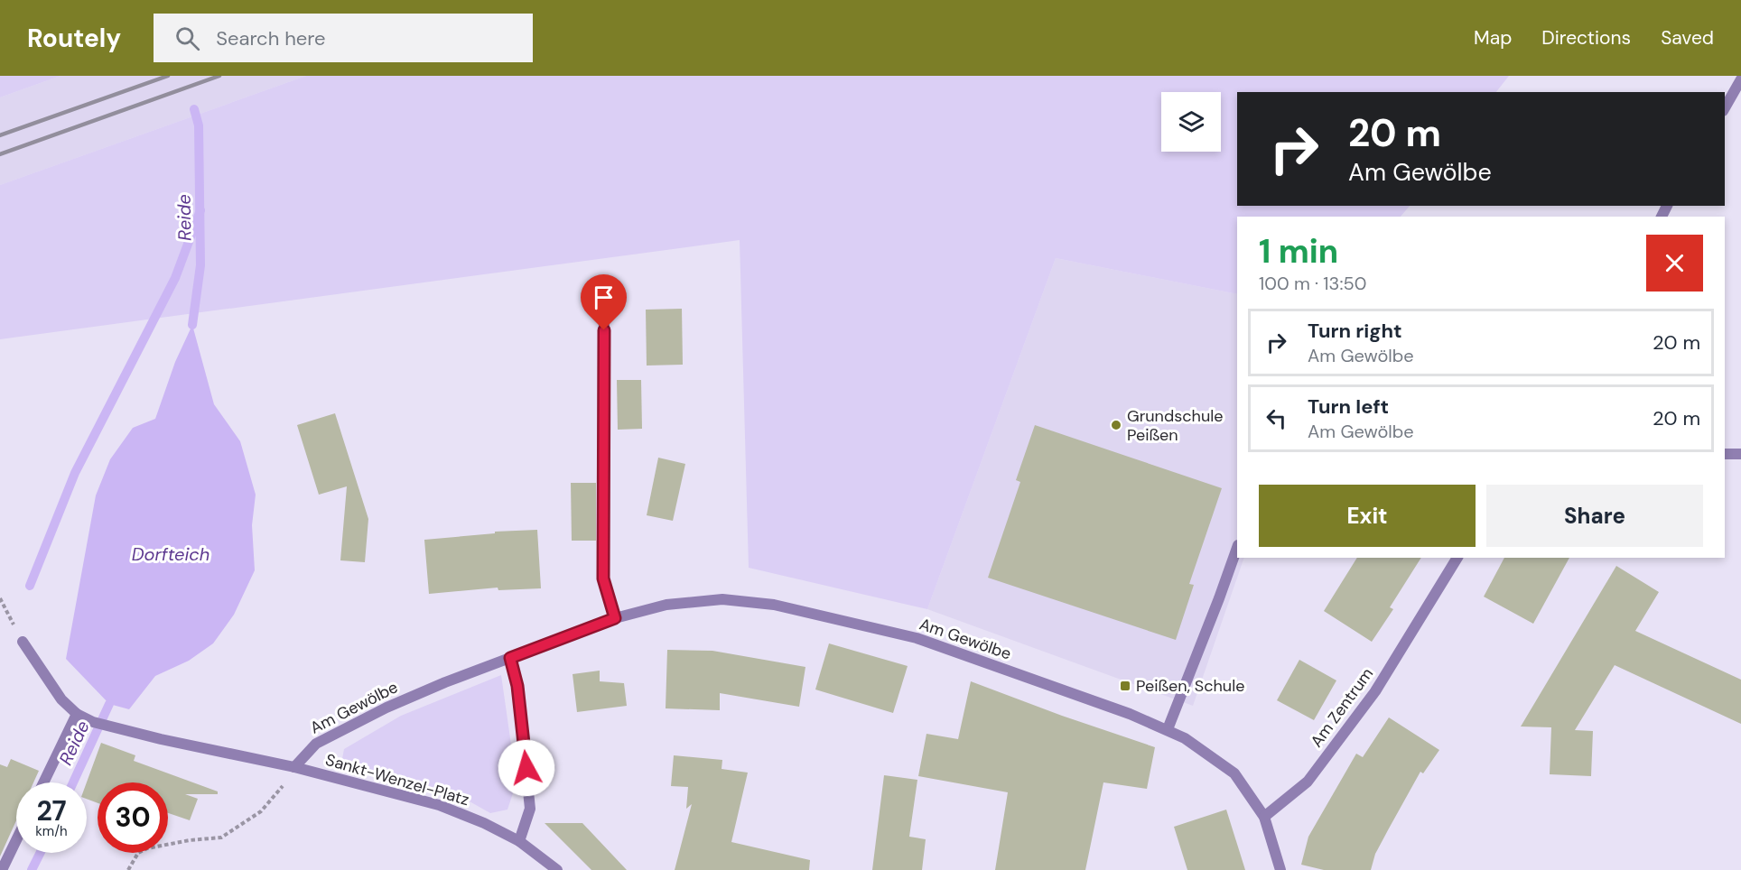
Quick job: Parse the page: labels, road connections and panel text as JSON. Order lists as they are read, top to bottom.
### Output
{
  "streets": {
    "street": ["Am Gewölbe", "Am Zentrum", "Sankt-Wenzel-Platz"]
  },
  "crossings": [
    ["Am Gewölbe", "Am Zentrum"],
    ["Am Gewölbe", "Sankt-Wenzel-Platz"]
  ],
  "water": ["Reide", "Dorfteich"],
  "places": {
    "other": ["Grundschule Peißen"],
    "transit": ["Peißen, Schule"]
  },
  "page": {
    "header": "Routely",
    "search": "Search here",
    "nav": ["Map", "Directions", "Saved"],
    "turn": ["20 m", "Am Gewölbe"],
    "heading": ["1 min", "100 m · 13:50"],
    "list": [
      {
        "name": "Turn right",
        "note": "Am Gewölbe",
        "value": "20 m"
      },
      {
        "name": "Turn left",
        "note": "Am Gewölbe",
        "value": "20 m"
      }
    ],
    "buttons": ["Exit", "Share"],
    "speed": "27 km/h",
    "limit": "30"
  }
}
